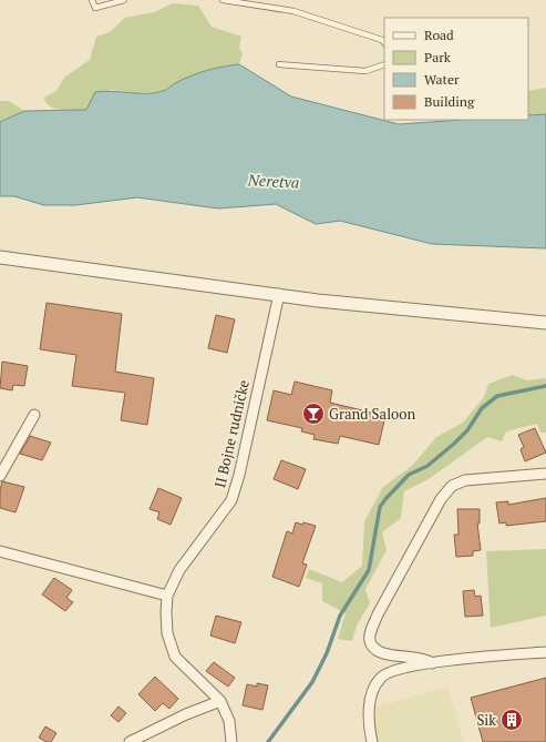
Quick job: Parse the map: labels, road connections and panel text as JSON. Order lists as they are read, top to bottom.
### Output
{
  "streets": {
    "street": ["II Bojne rudničke"]
  },
  "water": ["Neretva"],
  "places": {
    "bar": ["Grand Saloon"],
    "building": ["Sik"]
  },
  "legend": [
    "Road",
    "Park",
    "Water",
    "Building"
  ]
}
